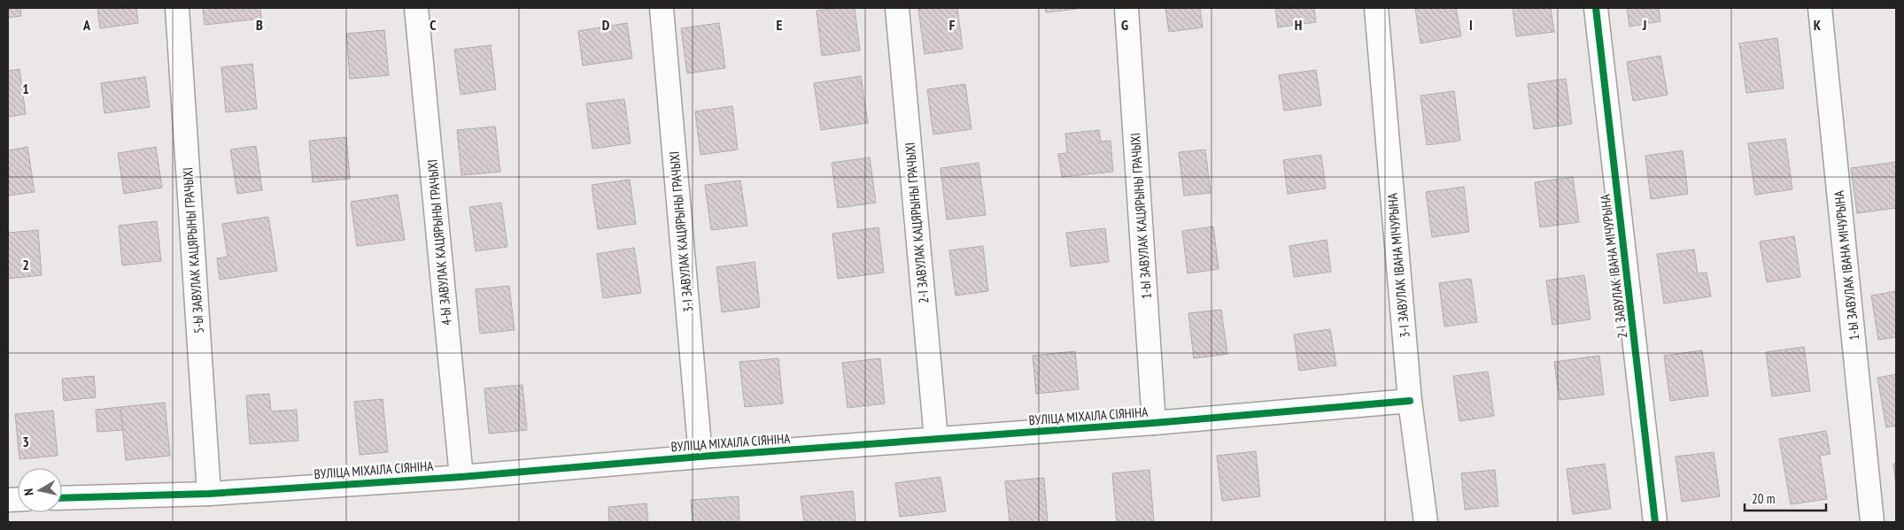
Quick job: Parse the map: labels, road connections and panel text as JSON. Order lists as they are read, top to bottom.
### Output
{
  "streets": {
    "street": [
      "1-Ы ЗАВУЛАК КАЦЯРЫНЫ ГРАЧЫХІ",
      "2-І ЗАВУЛАК КАЦЯРЫНЫ ГРАЧЫХІ",
      "3-І ЗАВУЛАК КАЦЯРЫНЫ ГРАЧЫХІ",
      "4-Ы ЗАВУЛАК КАЦЯРЫНЫ ГРАЧЫХІ",
      "5-Ы ЗАВУЛАК КАЦЯРЫНЫ ГРАЧЫХІ",
      "3-І ЗАВУЛАК ІВАНА МІЧУРЫНА",
      "1-Ы ЗАВУЛАК ІВАНА МІЧУРЫНА",
      "2-І ЗАВУЛАК ІВАНА МІЧУРЫНА",
      "ВУЛІЦА МІХАІЛА СІЯНІНА"
    ]
  },
  "crossings": [
    ["1-Ы ЗАВУЛАК КАЦЯРЫНЫ ГРАЧЫХІ", "ВУЛІЦА МІХАІЛА СІЯНІНА"],
    ["2-І ЗАВУЛАК КАЦЯРЫНЫ ГРАЧЫХІ", "ВУЛІЦА МІХАІЛА СІЯНІНА"],
    ["3-І ЗАВУЛАК КАЦЯРЫНЫ ГРАЧЫХІ", "ВУЛІЦА МІХАІЛА СІЯНІНА"],
    ["4-Ы ЗАВУЛАК КАЦЯРЫНЫ ГРАЧЫХІ", "ВУЛІЦА МІХАІЛА СІЯНІНА"],
    ["5-Ы ЗАВУЛАК КАЦЯРЫНЫ ГРАЧЫХІ", "ВУЛІЦА МІХАІЛА СІЯНІНА"],
    ["3-І ЗАВУЛАК ІВАНА МІЧУРЫНА", "ВУЛІЦА МІХАІЛА СІЯНІНА"]
  ],
  "scale_bar": "20 m",
  "north": "left",
  "grid": {
    "columns": [
      "A",
      "B",
      "C",
      "D",
      "E",
      "F",
      "G",
      "H",
      "I",
      "J",
      "K"
    ],
    "rows": ["1", "2", "3"]
  }
}
